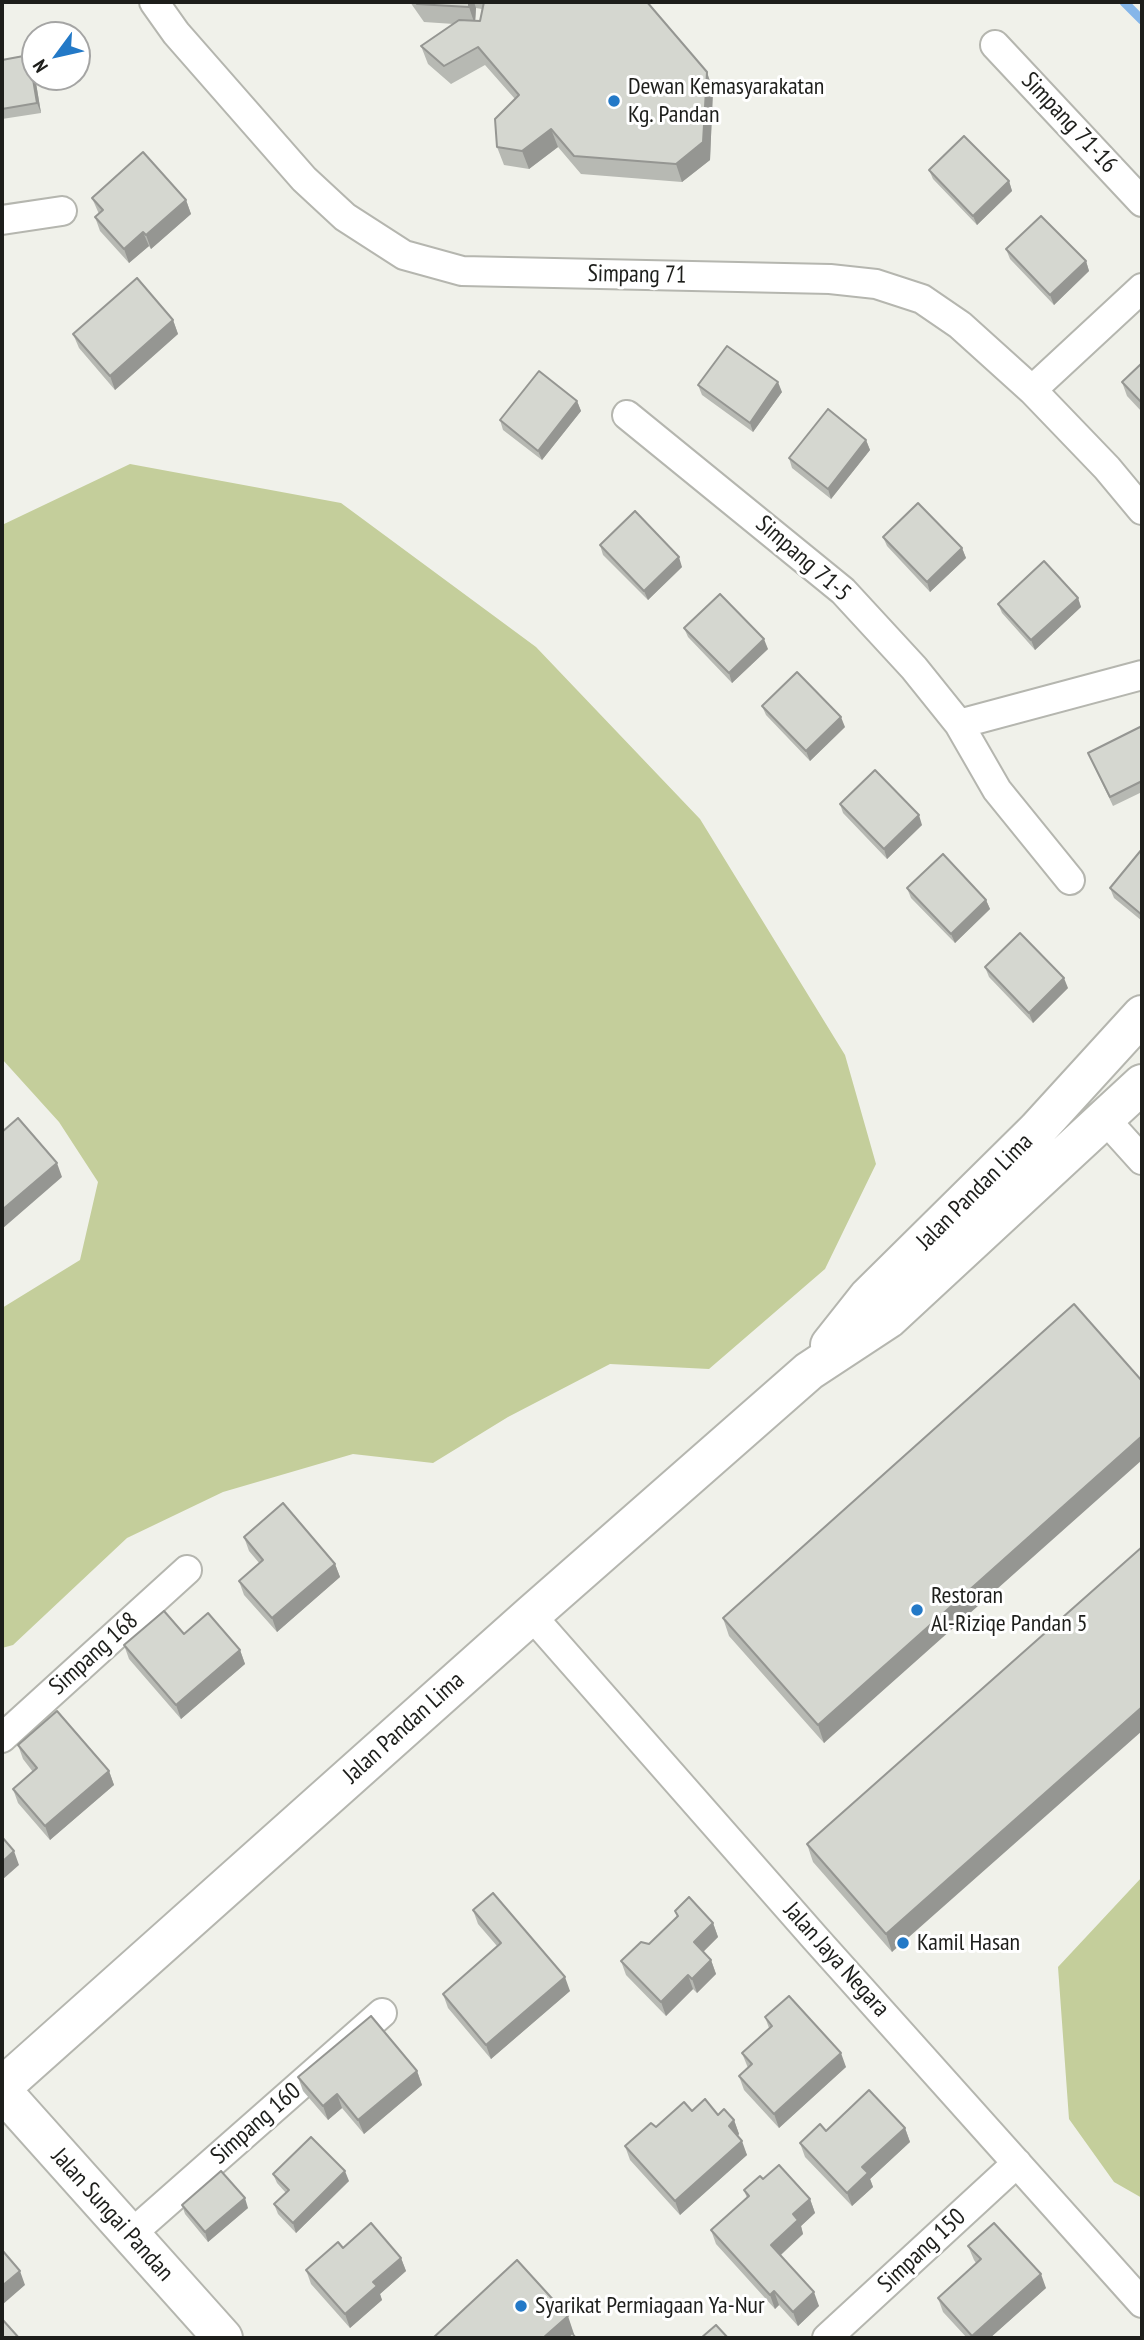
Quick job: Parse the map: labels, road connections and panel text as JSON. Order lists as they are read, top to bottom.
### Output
{
  "streets": {
    "main road": ["Jalan Pandan Lima", "Jalan Sungai Pandan"],
    "street": [
      "Simpang 71-16",
      "Simpang 71",
      "Simpang 71-5",
      "Simpang 168",
      "Jalan Jaya Negara",
      "Simpang 160",
      "Simpang 150"
    ]
  },
  "crossings": [
    ["Jalan Pandan Lima", "Jalan Jaya Negara"],
    ["Jalan Pandan Lima", "Jalan Sungai Pandan"],
    ["Jalan Jaya Negara", "Simpang 150"],
    ["Simpang 160", "Jalan Sungai Pandan"]
  ],
  "places": [
    "Dewan Kemasyarakatan Kg. Pandan",
    "Restoran Al-Riziqe Pandan 5",
    "Kamil Hasan",
    "Syarikat Permiagaan Ya-Nur"
  ],
  "north": "bottom left"
}
